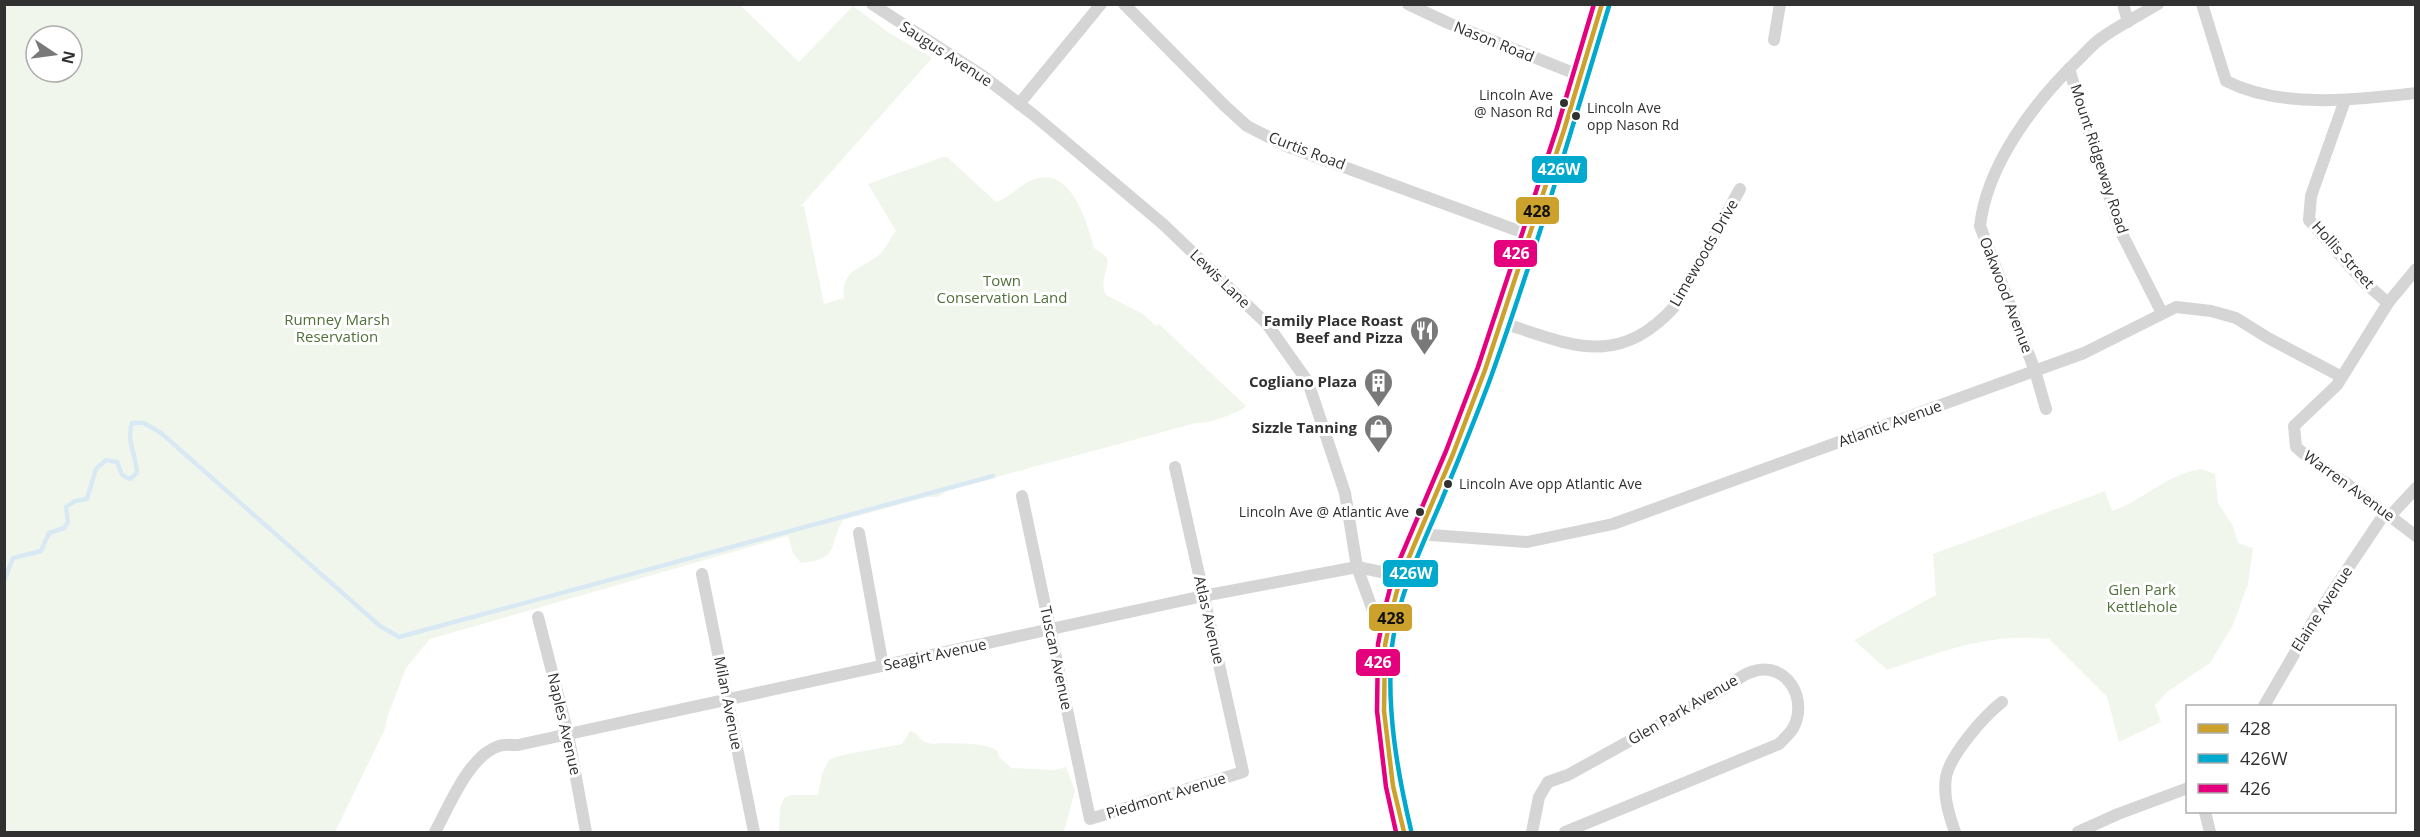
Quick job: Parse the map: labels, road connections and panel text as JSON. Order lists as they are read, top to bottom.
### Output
{
  "streets": {
    "street": [
      "Nason Road",
      "Saugus Avenue",
      "Curtis Road",
      "Mount Ridgeway Road",
      "Limewoods Drive",
      "Hollis Street",
      "Lewis Lane",
      "Oakwood Avenue",
      "Atlantic Avenue",
      "Warren Avenue",
      "Elaine Avenue",
      "Atlas Avenue",
      "Seagirt Avenue",
      "Tuscan Avenue",
      "Milan Avenue",
      "Glen Park Avenue",
      "Naples Avenue",
      "Piedmont Avenue"
    ]
  },
  "crossings": [
    ["Saugus Avenue", "Lewis Lane"],
    ["Mount Ridgeway Road", "Oakwood Avenue"],
    ["Mount Ridgeway Road", "Atlantic Avenue"],
    ["Hollis Street", "Warren Avenue"],
    ["Lewis Lane", "Seagirt Avenue"],
    ["Oakwood Avenue", "Atlantic Avenue"],
    ["Atlantic Avenue", "Warren Avenue"],
    ["Warren Avenue", "Elaine Avenue"],
    ["Atlas Avenue", "Seagirt Avenue"],
    ["Atlas Avenue", "Piedmont Avenue"],
    ["Seagirt Avenue", "Tuscan Avenue"],
    ["Seagirt Avenue", "Milan Avenue"],
    ["Seagirt Avenue", "Naples Avenue"],
    ["Tuscan Avenue", "Piedmont Avenue"]
  ],
  "parks": ["Town Conservation Land", "Rumney Marsh Reservation", "Glen Park Kettlehole"],
  "places": {
    "other": [
      "Lincoln Ave @ Nason Rd",
      "Lincoln Ave opp Nason Rd",
      "Lincoln Ave opp Atlantic Ave",
      "Lincoln Ave @ Atlantic Ave"
    ],
    "restaurant": ["Family Place Roast Beef and Pizza"],
    "building": ["Cogliano Plaza"],
    "shop": ["Sizzle Tanning"]
  },
  "lines": ["transit line 428", "transit line 426", "transit line 426W"],
  "legend": ["428", "426W", "426"],
  "north": "right"
}
